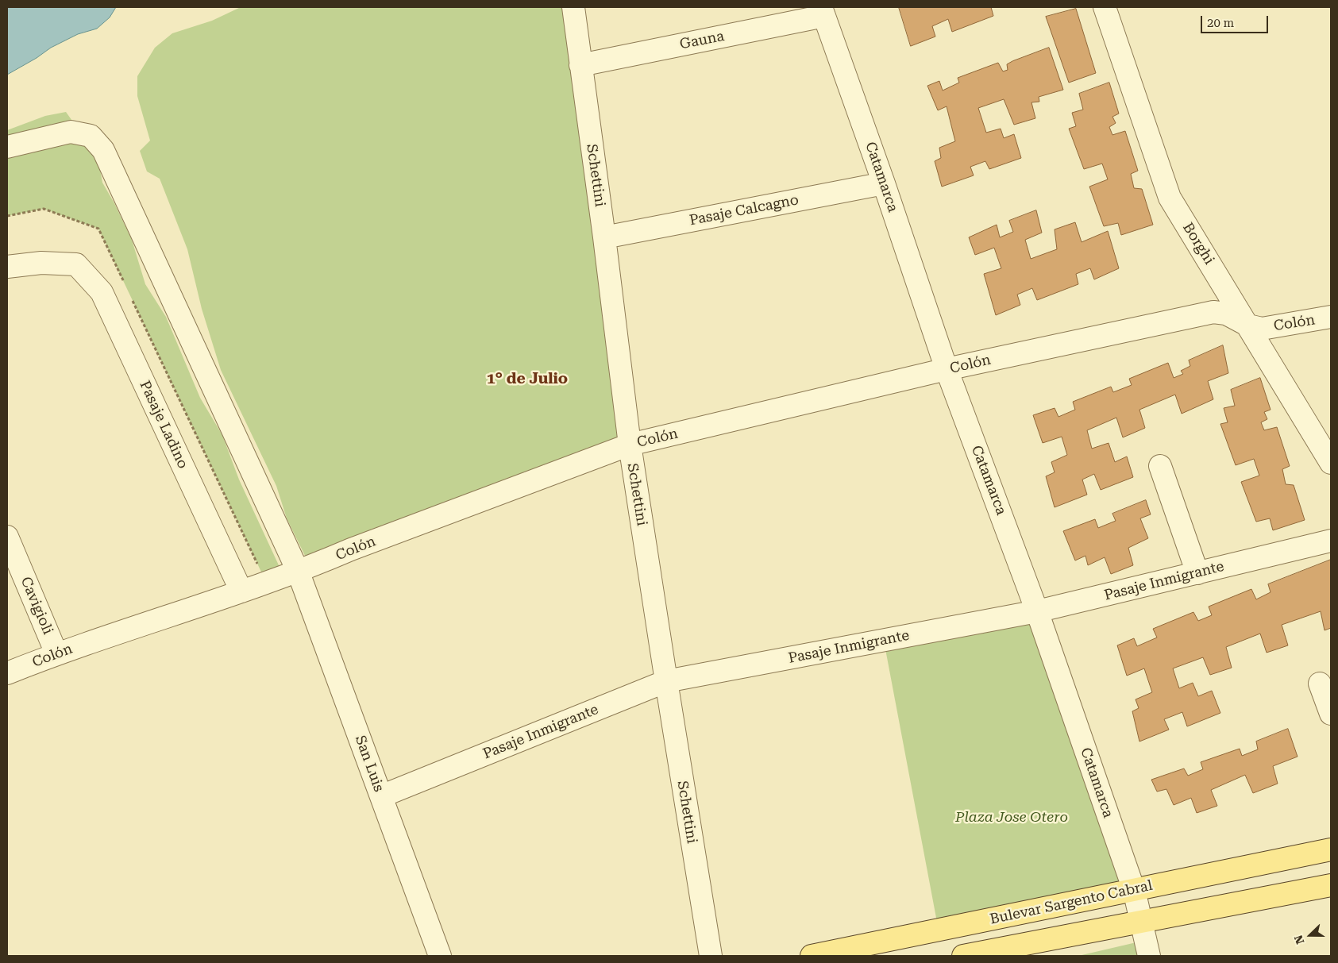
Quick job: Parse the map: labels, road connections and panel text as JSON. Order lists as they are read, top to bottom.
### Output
{
  "streets": {
    "main road": ["Bulevar Sargento Cabral"],
    "street": [
      "Gauna",
      "Schettini",
      "Catamarca",
      "Pasaje Calcagno",
      "Borghi",
      "Colón",
      "Pasaje Ladino",
      "Pasaje Inmigrante",
      "Cavigioli",
      "San Luis"
    ]
  },
  "crossings": [
    ["Gauna", "Schettini"],
    ["Gauna", "Catamarca"],
    ["Schettini", "Pasaje Calcagno"],
    ["Schettini", "Colón"],
    ["Schettini", "Pasaje Inmigrante"],
    ["Catamarca", "Pasaje Calcagno"],
    ["Catamarca", "Colón"],
    ["Catamarca", "Pasaje Inmigrante"],
    ["Catamarca", "Bulevar Sargento Cabral"],
    ["Borghi", "Colón"],
    ["Colón", "Pasaje Ladino"],
    ["Colón", "Cavigioli"],
    ["Colón", "San Luis"],
    ["Pasaje Inmigrante", "San Luis"]
  ],
  "districts": ["1° de Julio"],
  "parks": ["Plaza Jose Otero"],
  "scale_bar": "20 m",
  "north": "left"
}
